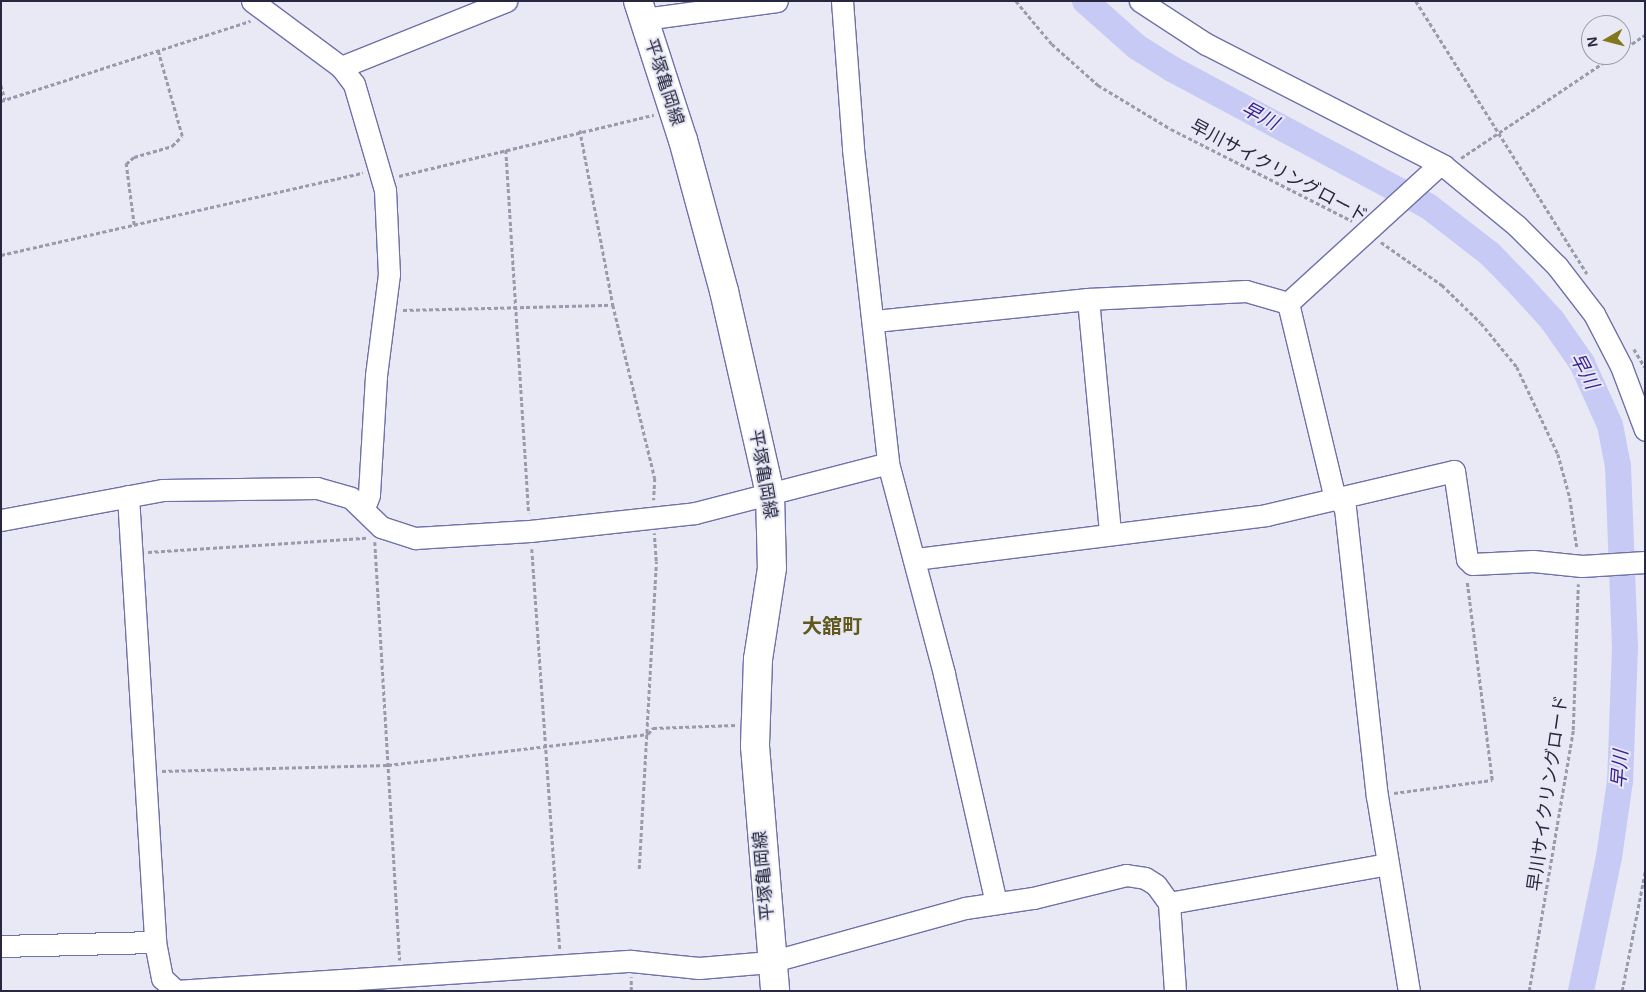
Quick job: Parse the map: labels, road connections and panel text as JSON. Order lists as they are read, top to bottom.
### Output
{
  "streets": {
    "main road": ["平塚亀岡線"],
    "path": ["早川サイクリングロード"]
  },
  "districts": ["大舘町"],
  "water": ["早川"],
  "north": "left"
}
